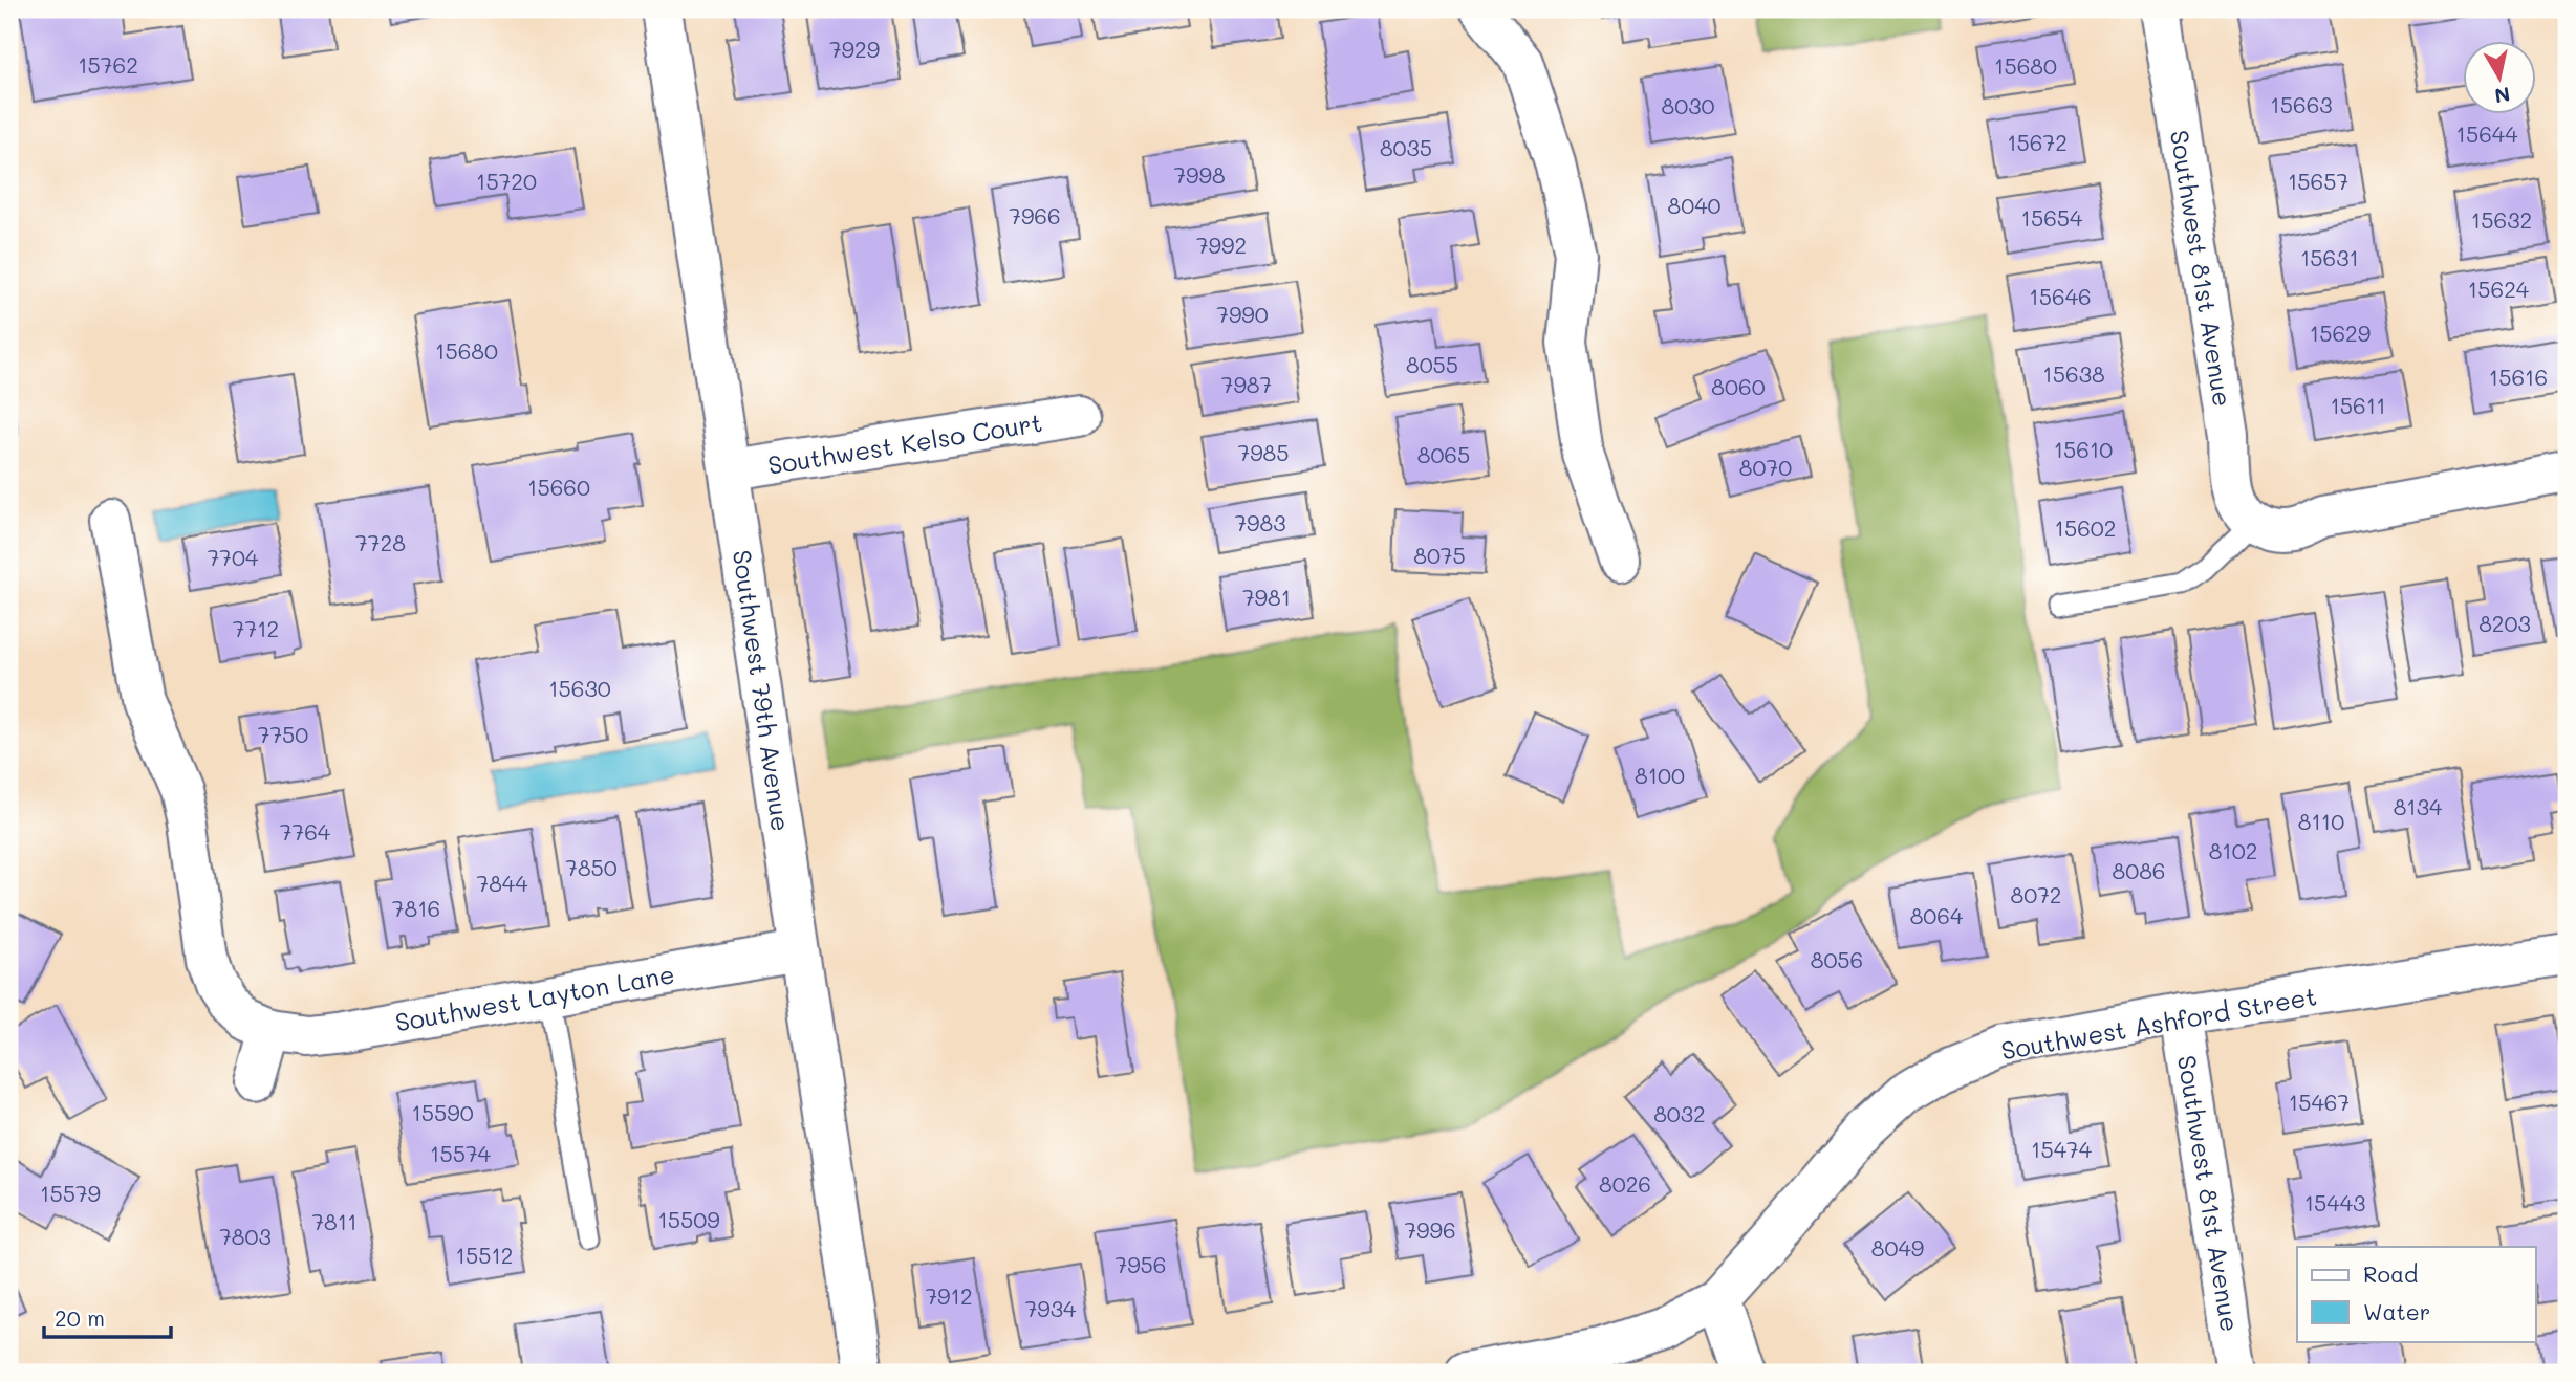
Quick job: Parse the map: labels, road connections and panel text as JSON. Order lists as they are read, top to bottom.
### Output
{
  "streets": {
    "street": [
      "Southwest 81st Avenue",
      "Southwest Kelso Court",
      "Southwest 79th Avenue",
      "Southwest Layton Lane",
      "Southwest Ashford Street"
    ]
  },
  "crossings": [
    ["Southwest 81st Avenue", "Southwest Ashford Street"],
    ["Southwest Kelso Court", "Southwest 79th Avenue"],
    ["Southwest 79th Avenue", "Southwest Layton Lane"]
  ],
  "house_numbers": [
    "7929",
    "15762",
    "15680",
    "15663",
    "8030",
    "15644",
    "15672",
    "8035",
    "7998",
    "15720",
    "15657",
    "8040",
    "7966",
    "15654",
    "15632",
    "7992",
    "15631",
    "15624",
    "15646",
    "7990",
    "15629",
    "15680",
    "8055",
    "15638",
    "15616",
    "7987",
    "8060",
    "15611",
    "15610",
    "7985",
    "8065",
    "8070",
    "15660",
    "7983",
    "15602",
    "7728",
    "8075",
    "7704",
    "7981",
    "8203",
    "7712",
    "15630",
    "7750",
    "8100",
    "8134",
    "8110",
    "7764",
    "8102",
    "7850",
    "8086",
    "7844",
    "8072",
    "7816",
    "8064",
    "8056",
    "15467",
    "15590",
    "8032",
    "15474",
    "15574",
    "8026",
    "15579",
    "15443",
    "15509",
    "7811",
    "7996",
    "7803",
    "8049",
    "15512",
    "7956",
    "7912",
    "7934"
  ],
  "legend": ["Road", "Water"],
  "scale_bar": "20 m",
  "north": "bottom"
}
